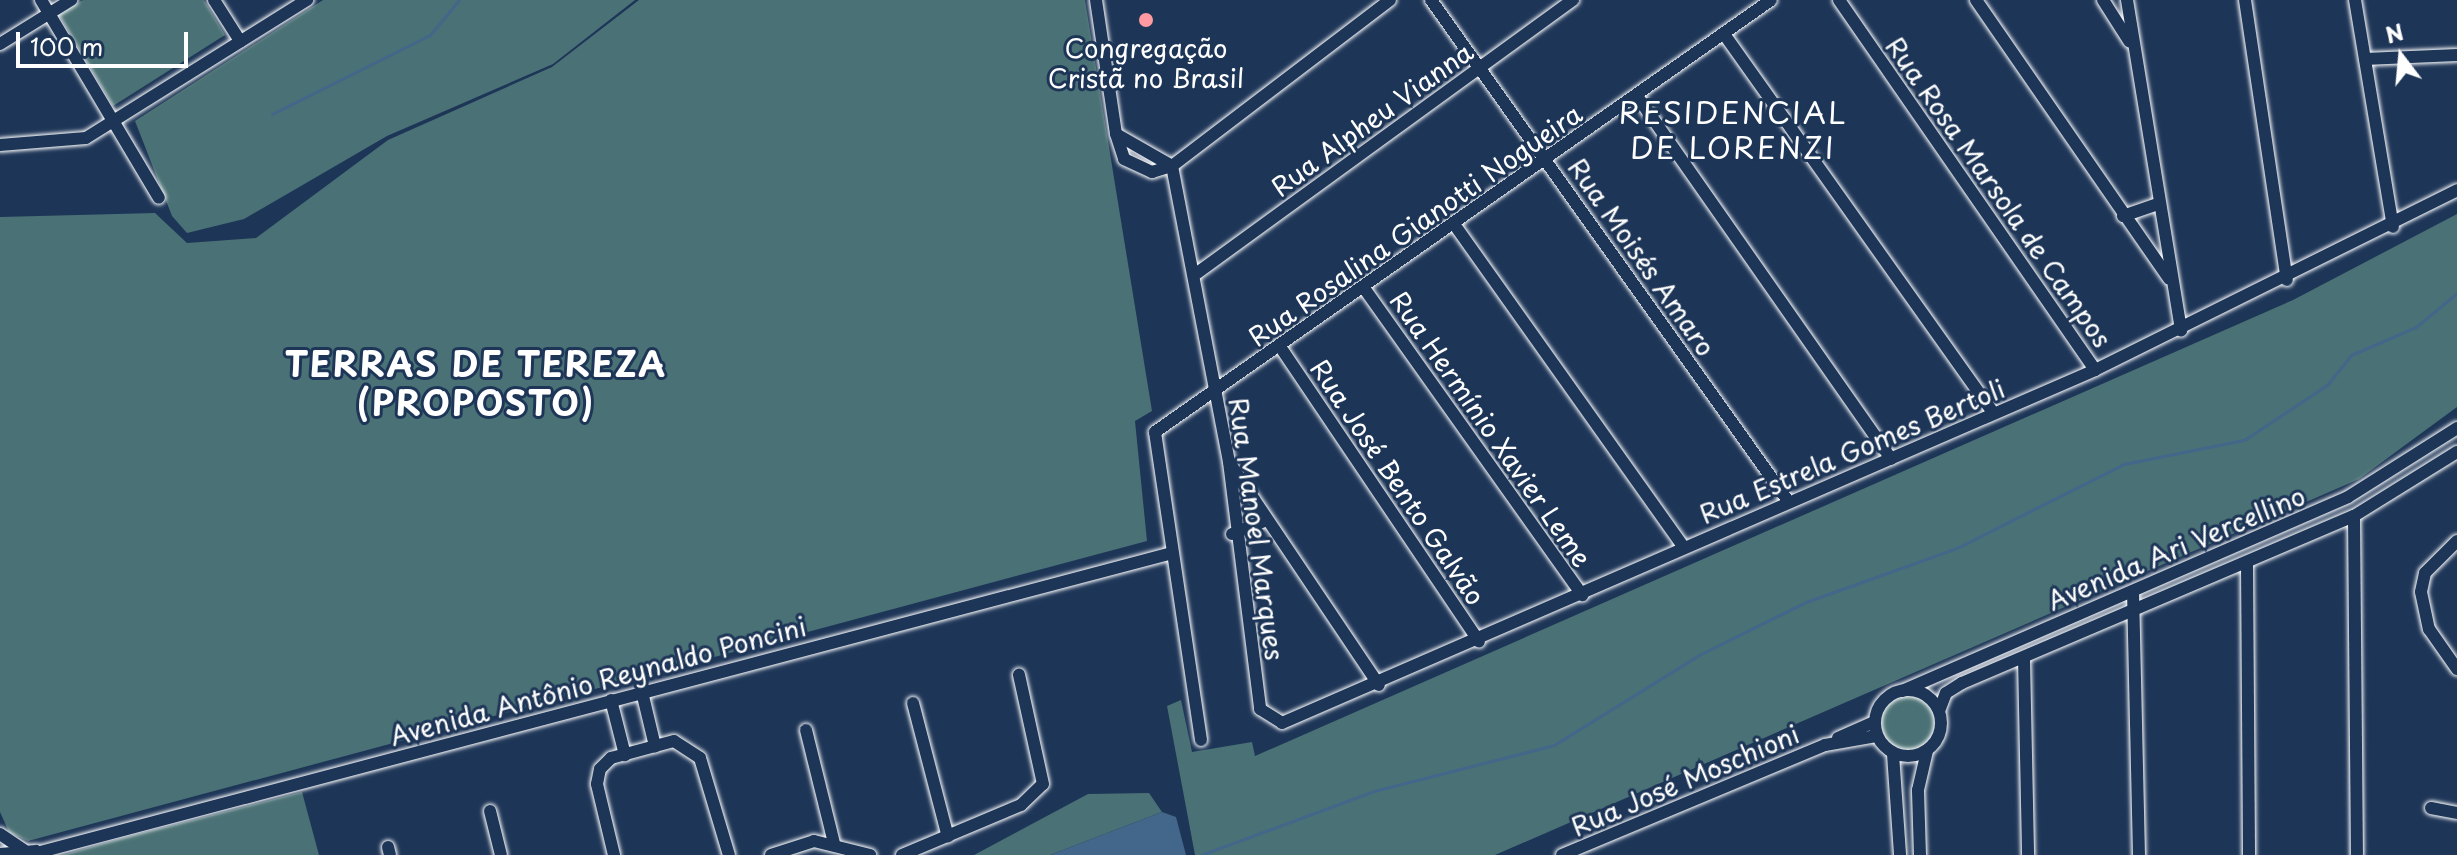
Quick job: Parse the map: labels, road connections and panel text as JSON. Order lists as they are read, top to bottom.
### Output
{
  "streets": {
    "street": [
      "Rua Alpheu Vianna",
      "Rua Rosa Marsola de Campos",
      "Rua Rosalina Gianotti Nogueira",
      "Rua Moisés Amaro",
      "Rua Hermínio Xavier Leme",
      "Rua Estrela Gomes Bertoli",
      "Rua José Bento Galvão",
      "Rua Manoel Marques",
      "Avenida Ari Vercellino",
      "Avenida Antônio Reynaldo Poncini",
      "Rua José Moschioni"
    ]
  },
  "crossings": [
    ["Rua Alpheu Vianna", "Rua Moisés Amaro"],
    ["Rua Alpheu Vianna", "Rua Manoel Marques"],
    ["Rua Rosa Marsola de Campos", "Rua Estrela Gomes Bertoli"],
    ["Rua Rosalina Gianotti Nogueira", "Rua Moisés Amaro"],
    ["Rua Rosalina Gianotti Nogueira", "Rua Hermínio Xavier Leme"],
    ["Rua Rosalina Gianotti Nogueira", "Rua José Bento Galvão"],
    ["Rua Rosalina Gianotti Nogueira", "Rua Manoel Marques"],
    ["Rua Rosalina Gianotti Nogueira", "Avenida Antônio Reynaldo Poncini"],
    ["Rua Moisés Amaro", "Rua Estrela Gomes Bertoli"],
    ["Rua Hermínio Xavier Leme", "Rua Estrela Gomes Bertoli"],
    ["Rua Estrela Gomes Bertoli", "Rua José Bento Galvão"],
    ["Rua Estrela Gomes Bertoli", "Rua Manoel Marques"],
    ["Avenida Ari Vercellino", "Rua José Moschioni"]
  ],
  "districts": ["RESIDENCIAL DE LORENZI", "TERRAS DE TEREZA (PROPOSTO)"],
  "places": ["Congregação Cristã no Brasil"],
  "scale_bar": "100 m",
  "north": "top"
}
